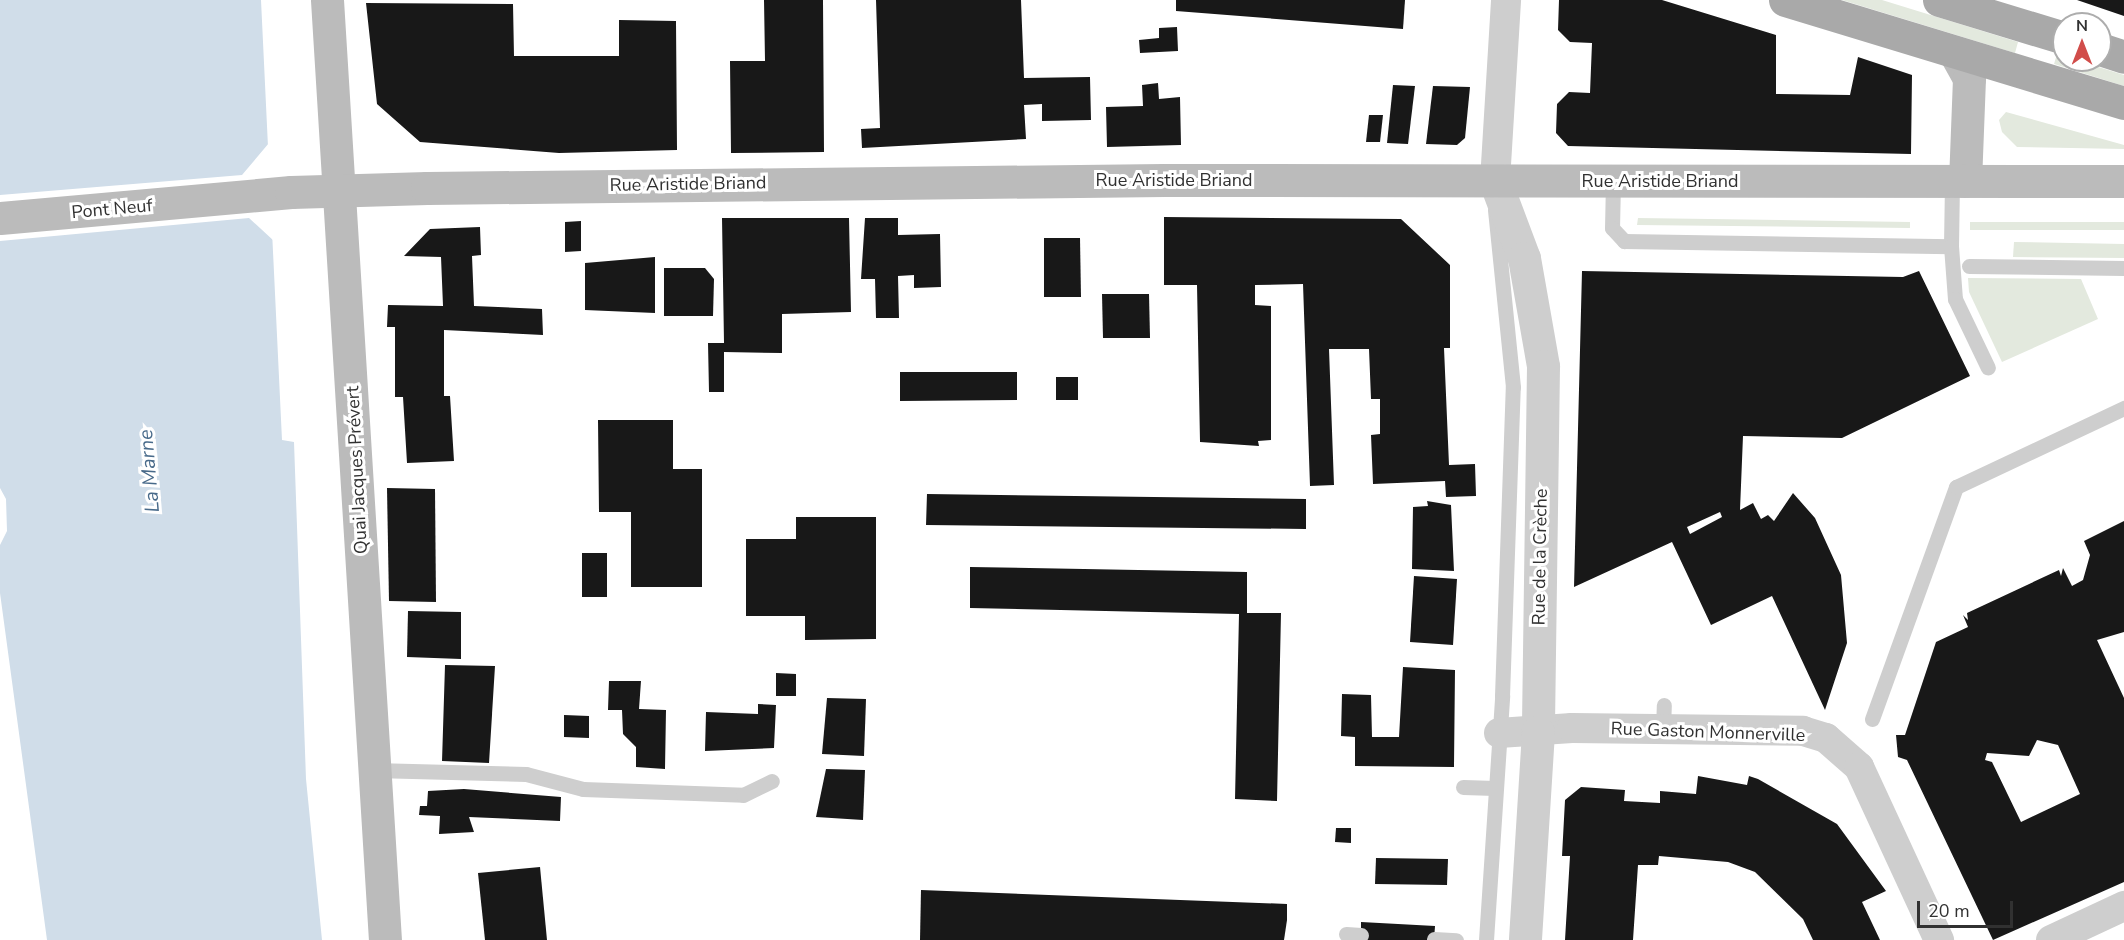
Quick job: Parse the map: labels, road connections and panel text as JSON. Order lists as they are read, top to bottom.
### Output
{
  "streets": {
    "main road": ["Rue Aristide Briand", "Pont Neuf", "Quai Jacques Prévert"],
    "street": ["Rue de la Crèche", "Rue Gaston Monnerville"]
  },
  "crossings": [
    ["Rue Aristide Briand", "Pont Neuf"],
    ["Rue Aristide Briand", "Quai Jacques Prévert"],
    ["Rue Aristide Briand", "Rue de la Crèche"],
    ["Rue de la Crèche", "Rue Gaston Monnerville"]
  ],
  "water": ["La Marne"],
  "scale_bar": "20 m",
  "north": "top"
}
